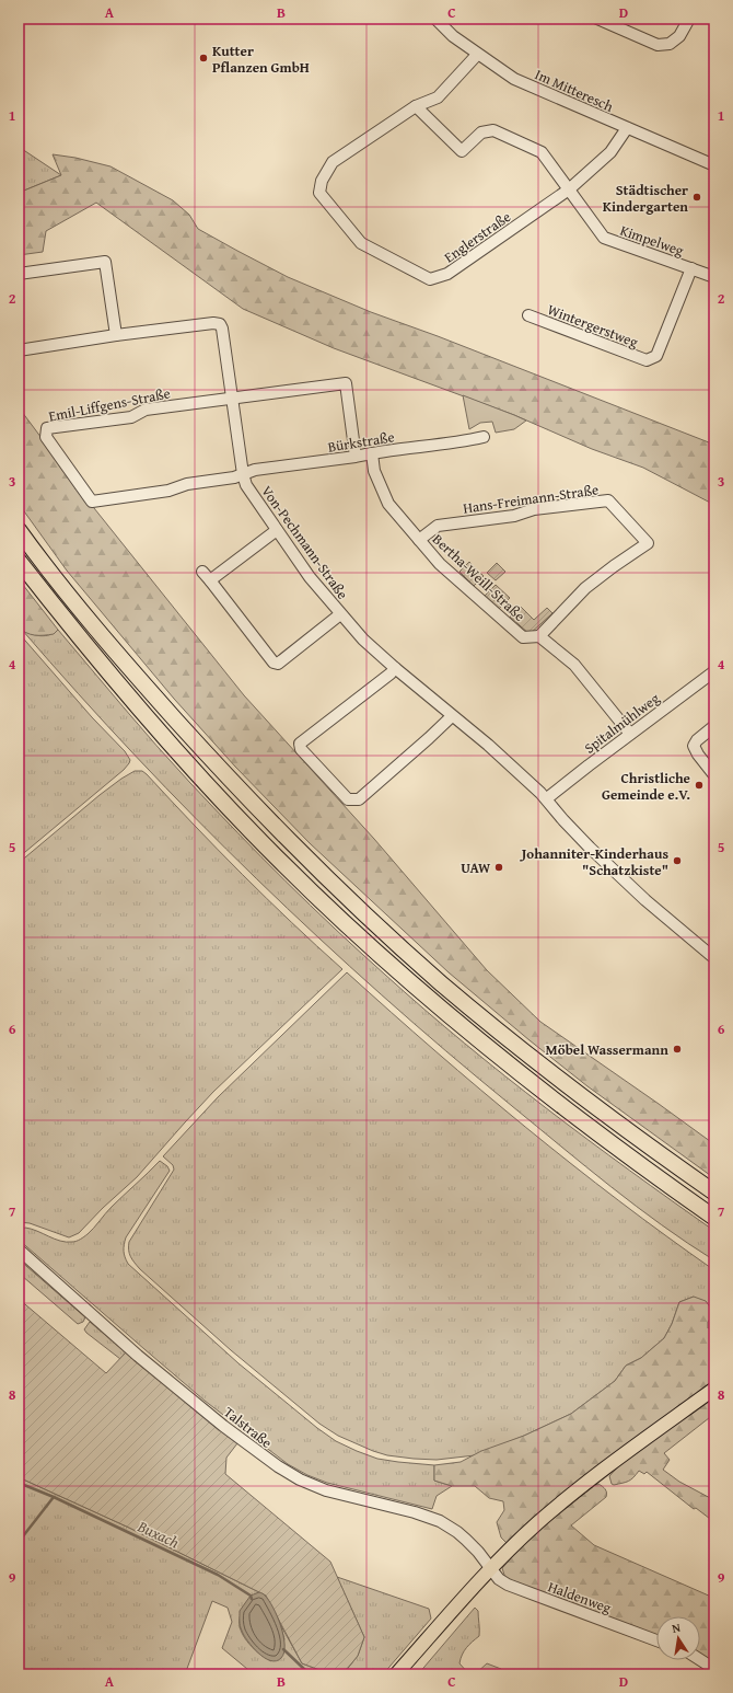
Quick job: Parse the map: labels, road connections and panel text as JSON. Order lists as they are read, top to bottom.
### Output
{
  "streets": {
    "street": [
      "Im Mitteresch",
      "Englerstraße",
      "Kimpelweg",
      "Wintergerstweg",
      "Emil-Liffgens-Straße",
      "Bürkstraße",
      "Hans-Freimann-Straße",
      "Von-Pechmann-Straße",
      "Bertha-Weill-Straße",
      "Spitalmühlweg",
      "Talstraße",
      "Haldenweg"
    ]
  },
  "crossings": [
    ["Im Mitteresch", "Englerstraße"],
    ["Englerstraße", "Kimpelweg"],
    ["Kimpelweg", "Wintergerstweg"],
    ["Emil-Liffgens-Straße", "Bürkstraße"],
    ["Emil-Liffgens-Straße", "Von-Pechmann-Straße"],
    ["Bürkstraße", "Von-Pechmann-Straße"],
    ["Bürkstraße", "Bertha-Weill-Straße"],
    ["Hans-Freimann-Straße", "Bertha-Weill-Straße"],
    ["Von-Pechmann-Straße", "Spitalmühlweg"],
    ["Talstraße", "Haldenweg"]
  ],
  "water": ["Buxach"],
  "places": [
    "Kutter Pflanzen GmbH",
    "Städtischer Kindergarten",
    "Christliche Gemeinde e.V.",
    "Johanniter-Kinderhaus \"Schatzkiste\"",
    "UAW",
    "Möbel Wassermann"
  ],
  "north": "top",
  "grid": {
    "columns": [
      "A",
      "B",
      "C",
      "D"
    ],
    "rows": [
      "1",
      "2",
      "3",
      "4",
      "5",
      "6",
      "7",
      "8",
      "9"
    ]
  }
}
